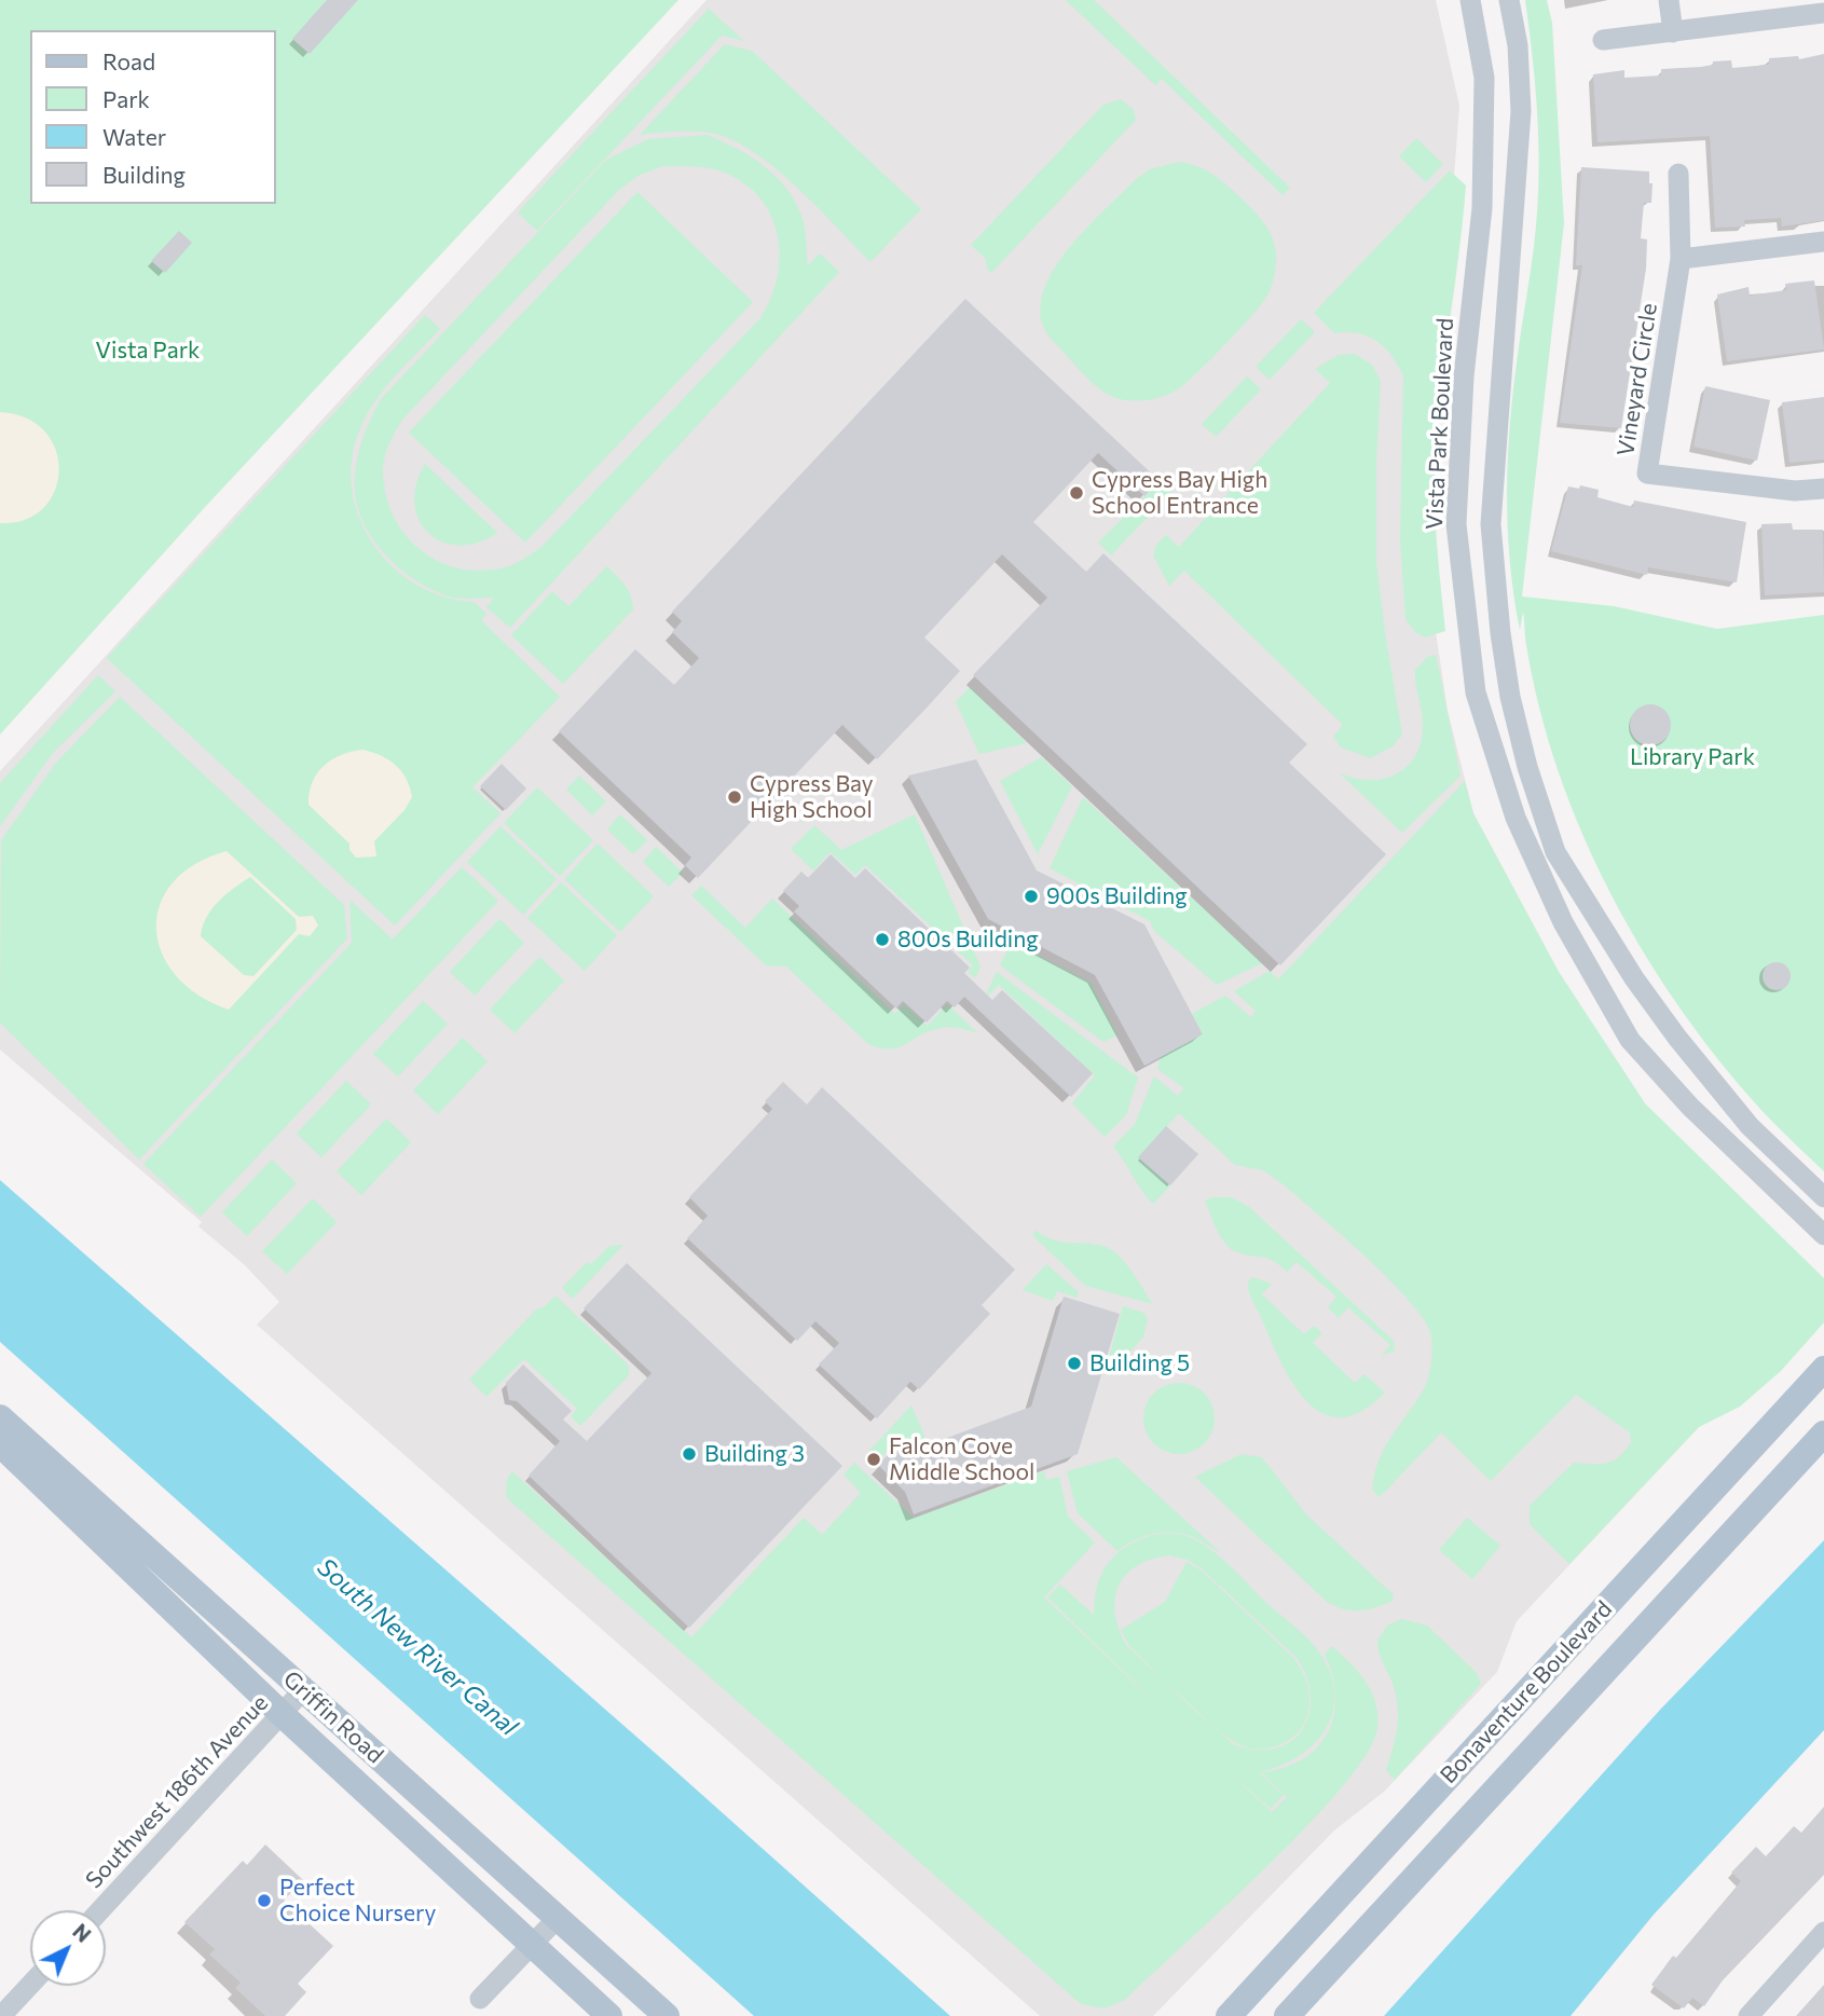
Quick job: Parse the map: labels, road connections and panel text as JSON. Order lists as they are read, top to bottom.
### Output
{
  "streets": {
    "main road": ["Bonaventure Boulevard", "Griffin Road"],
    "street": ["Vineyard Circle", "Vista Park Boulevard", "Southwest 186th Avenue"]
  },
  "crossings": [
    ["Griffin Road", "Southwest 186th Avenue"]
  ],
  "water": ["South New River Canal"],
  "parks": ["Vista Park", "Library Park"],
  "places": [
    "Cypress Bay High School Entrance",
    "Cypress Bay High School",
    "900s Building",
    "800s Building",
    "Building 5",
    "Building 3",
    "Falcon Cove Middle School",
    "Perfect Choice Nursery"
  ],
  "legend": [
    "Road",
    "Park",
    "Water",
    "Building"
  ],
  "north": "top right"
}
